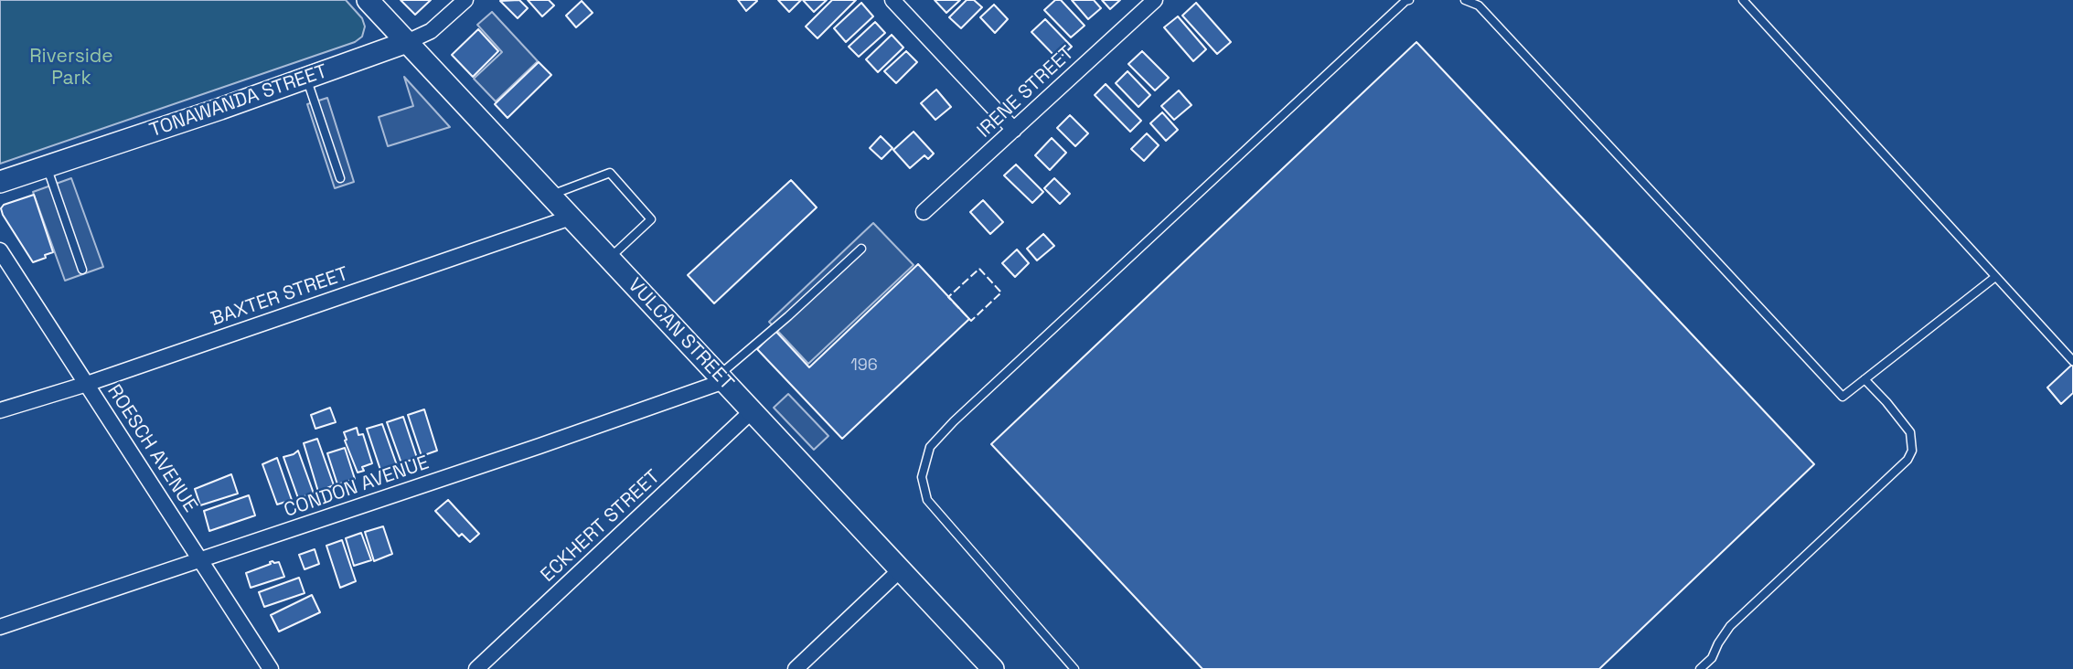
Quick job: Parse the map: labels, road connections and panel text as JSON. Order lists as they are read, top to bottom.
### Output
{
  "streets": {
    "street": [
      "IRENE STREET",
      "TONAWANDA STREET",
      "BAXTER STREET",
      "VULCAN STREET",
      "ROESCH AVENUE",
      "CONDON AVENUE",
      "ECKHERT STREET"
    ]
  },
  "crossings": [
    ["TONAWANDA STREET", "VULCAN STREET"],
    ["BAXTER STREET", "VULCAN STREET"],
    ["BAXTER STREET", "ROESCH AVENUE"],
    ["VULCAN STREET", "CONDON AVENUE"],
    ["VULCAN STREET", "ECKHERT STREET"],
    ["ROESCH AVENUE", "CONDON AVENUE"]
  ],
  "parks": ["Riverside Park"],
  "house_numbers": ["196"]
}
